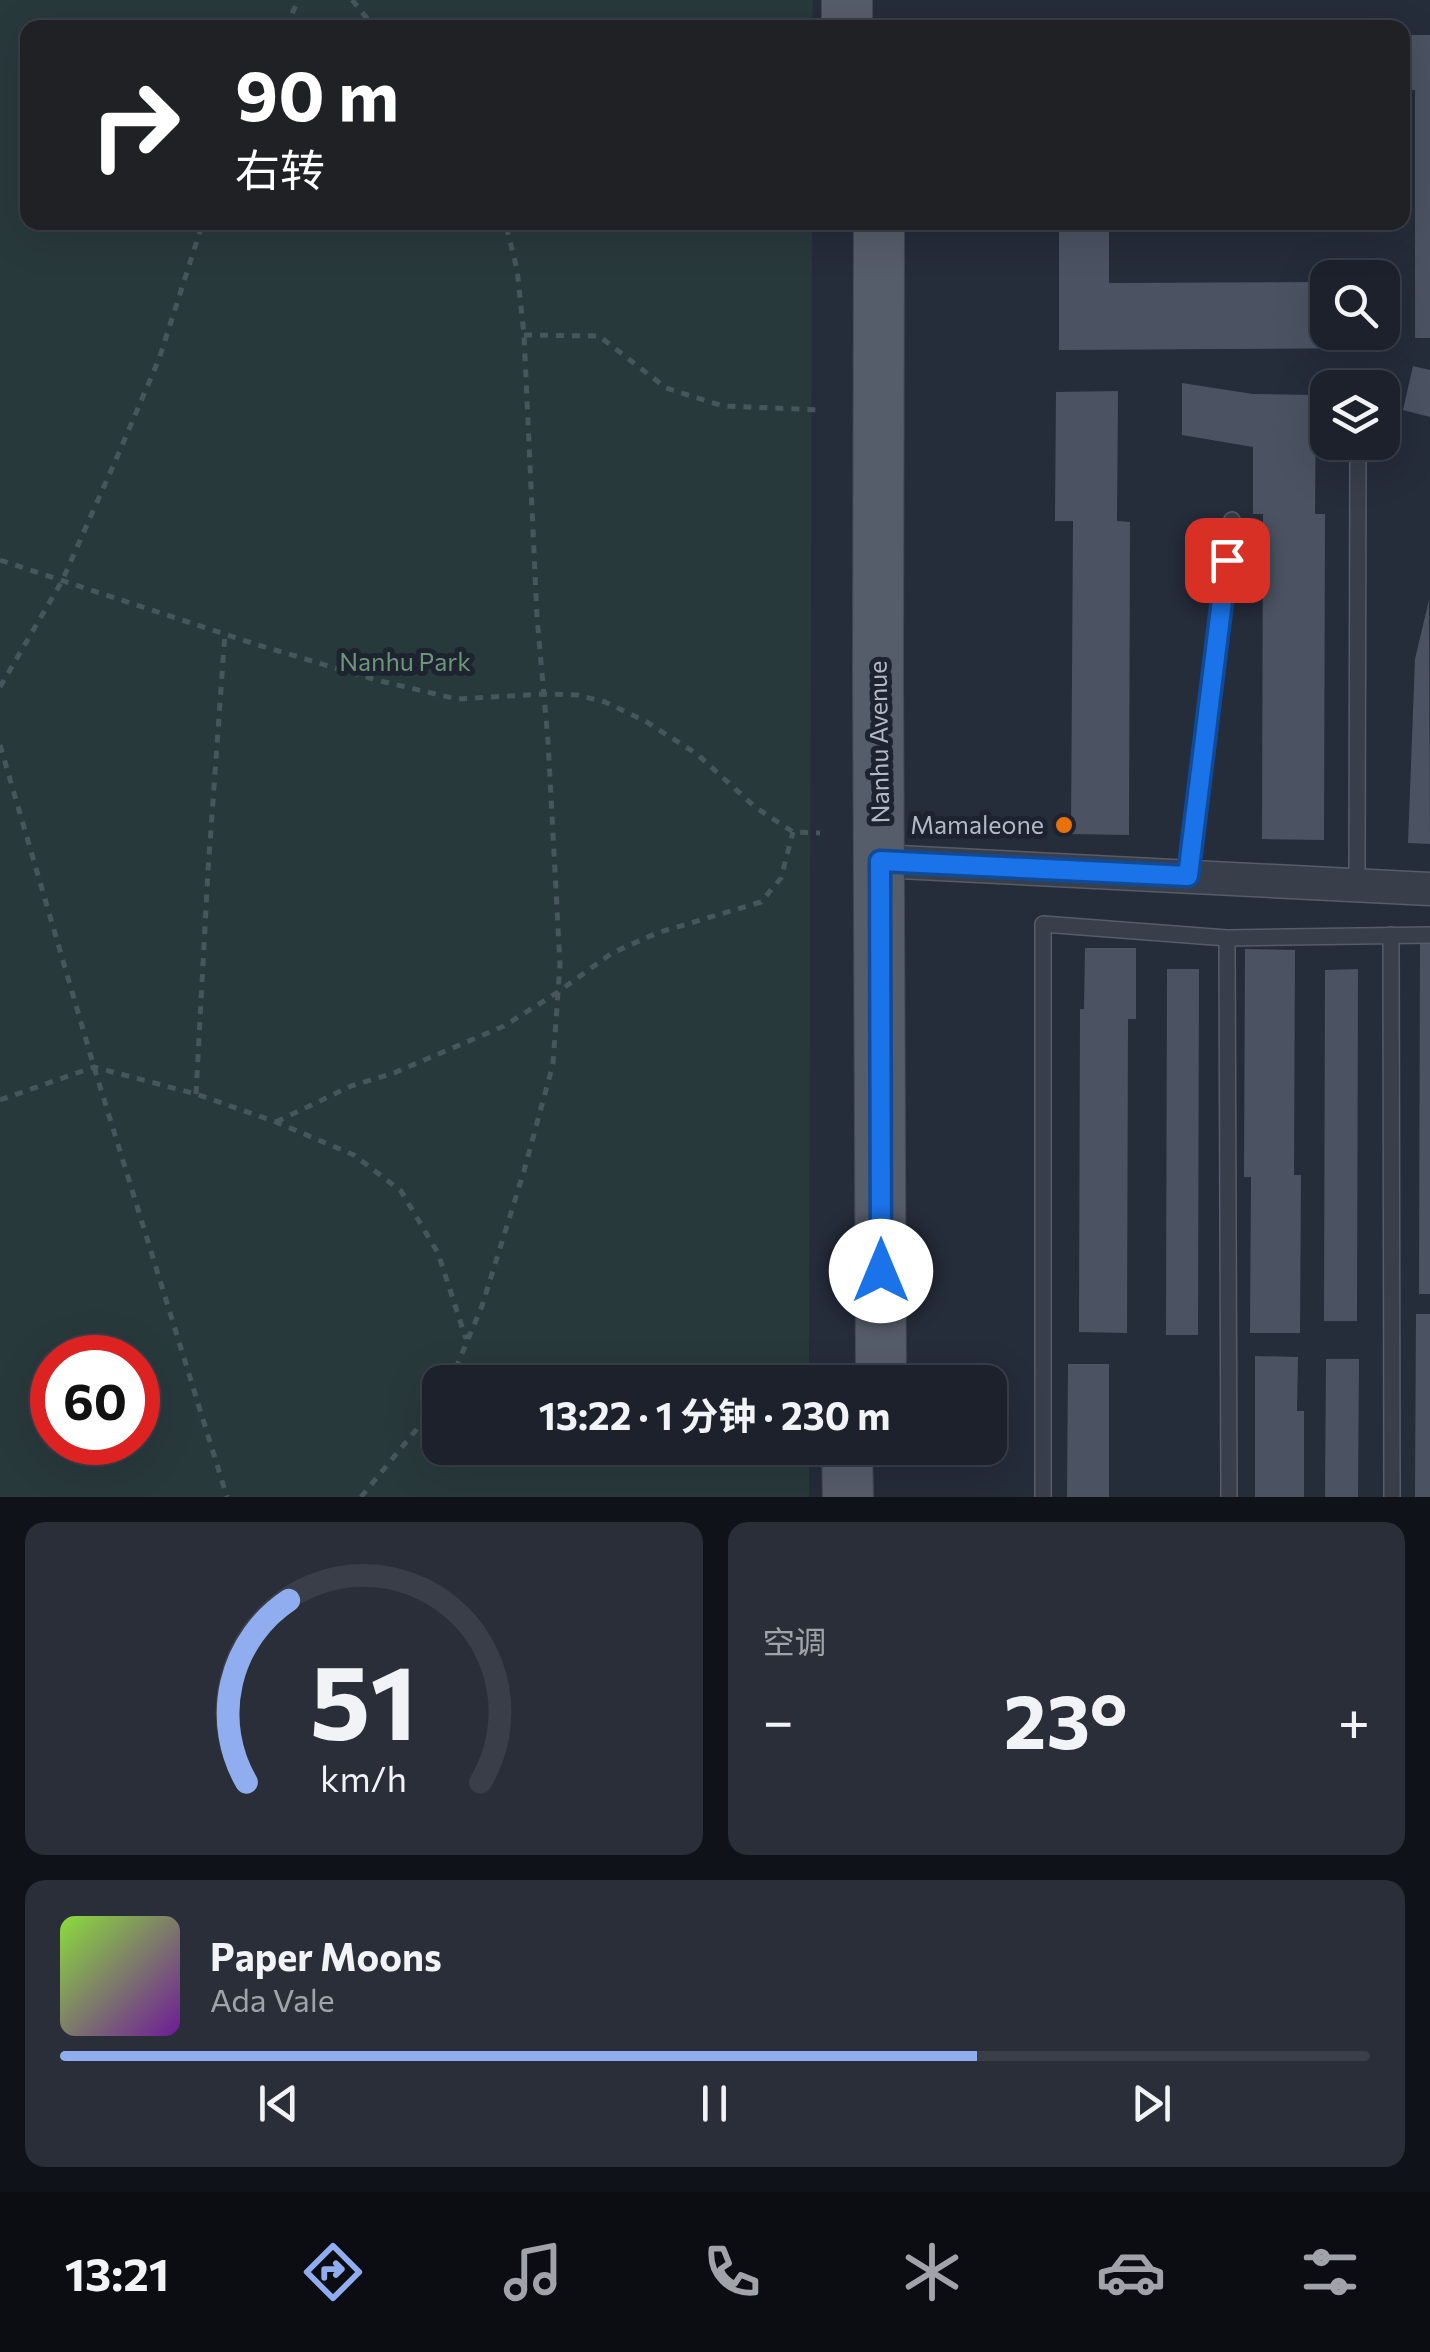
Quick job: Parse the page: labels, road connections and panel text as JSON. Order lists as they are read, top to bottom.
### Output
{
  "streets": {
    "main road": ["Nanhu Avenue"]
  },
  "parks": ["Nanhu Park"],
  "places": ["Mamaleone"],
  "page": {
    "turn": ["90 m", "右转"],
    "limit": "60",
    "trip": "13:22 · 1 分钟 · 230 m",
    "tile": "空调",
    "heat": ["−", "23°", "+"],
    "song": ["Paper Moons", "Ada Vale"],
    "tabs": "13:21",
    "gauge": ["51", "km/h"]
  }
}
